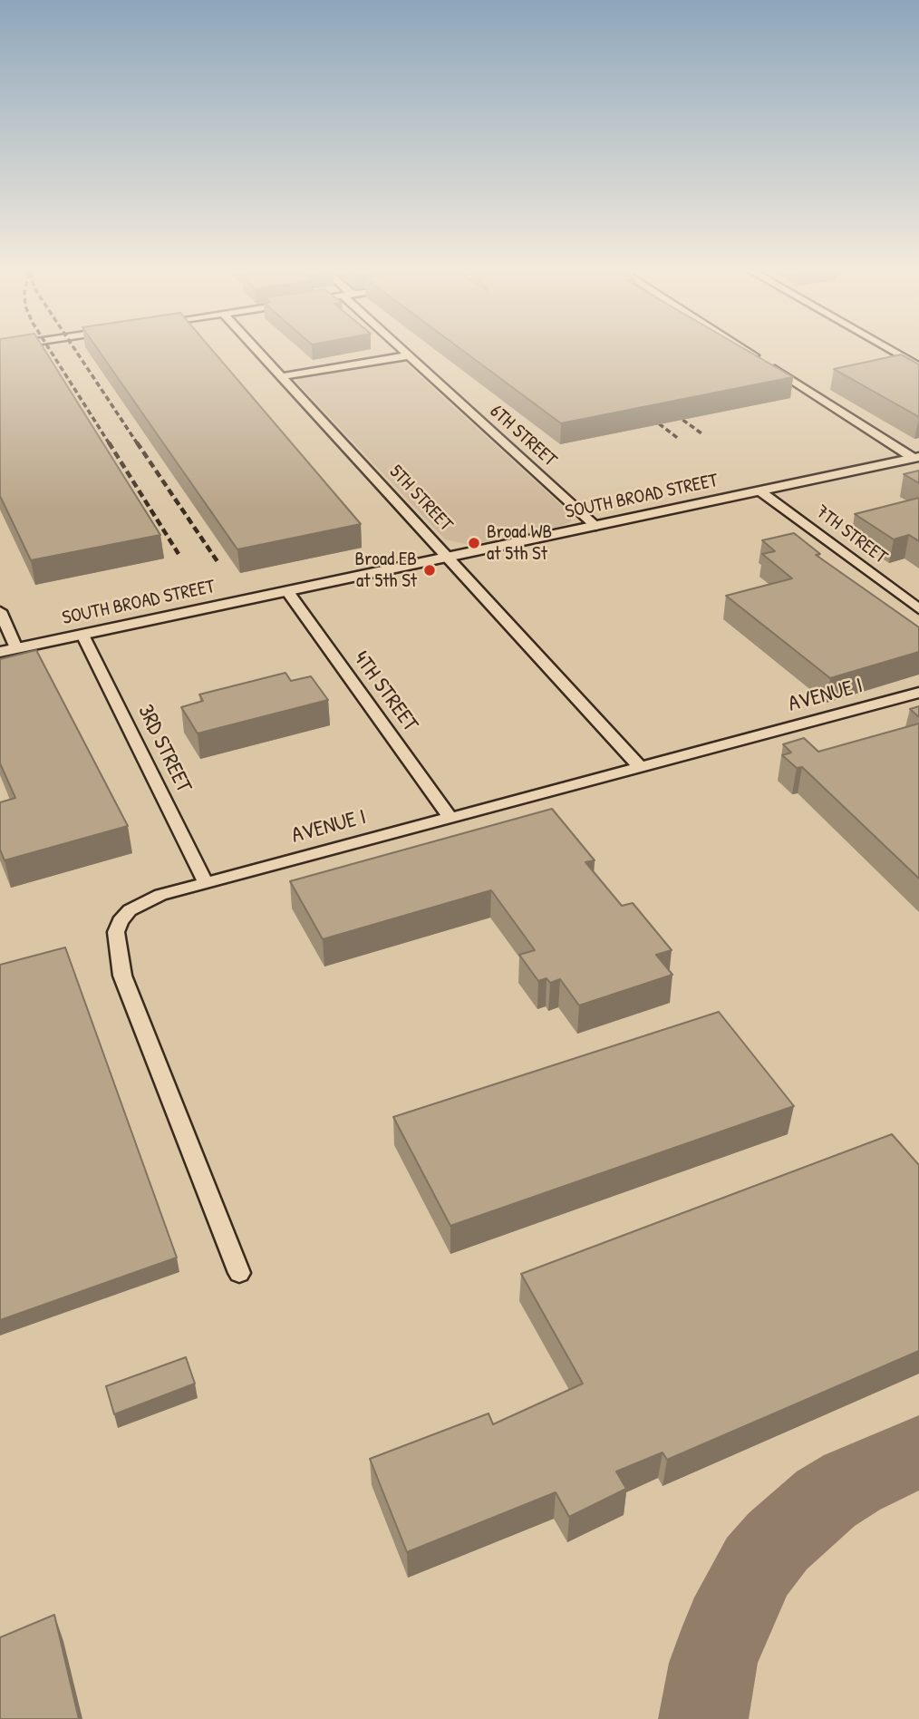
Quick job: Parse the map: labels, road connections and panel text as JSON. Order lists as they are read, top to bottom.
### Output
{
  "streets": {
    "street": [
      "6TH STREET",
      "SOUTH BROAD STREET",
      "5TH STREET",
      "7TH STREET",
      "4TH STREET",
      "AVENUE I",
      "3RD STREET"
    ]
  },
  "crossings": [
    ["6TH STREET", "SOUTH BROAD STREET"],
    ["SOUTH BROAD STREET", "5TH STREET"],
    ["SOUTH BROAD STREET", "7TH STREET"],
    ["SOUTH BROAD STREET", "4TH STREET"],
    ["SOUTH BROAD STREET", "3RD STREET"],
    ["5TH STREET", "AVENUE I"],
    ["4TH STREET", "AVENUE I"],
    ["AVENUE I", "3RD STREET"]
  ],
  "places": ["Broad WB at 5th St", "Broad EB at 5th St"]
}
